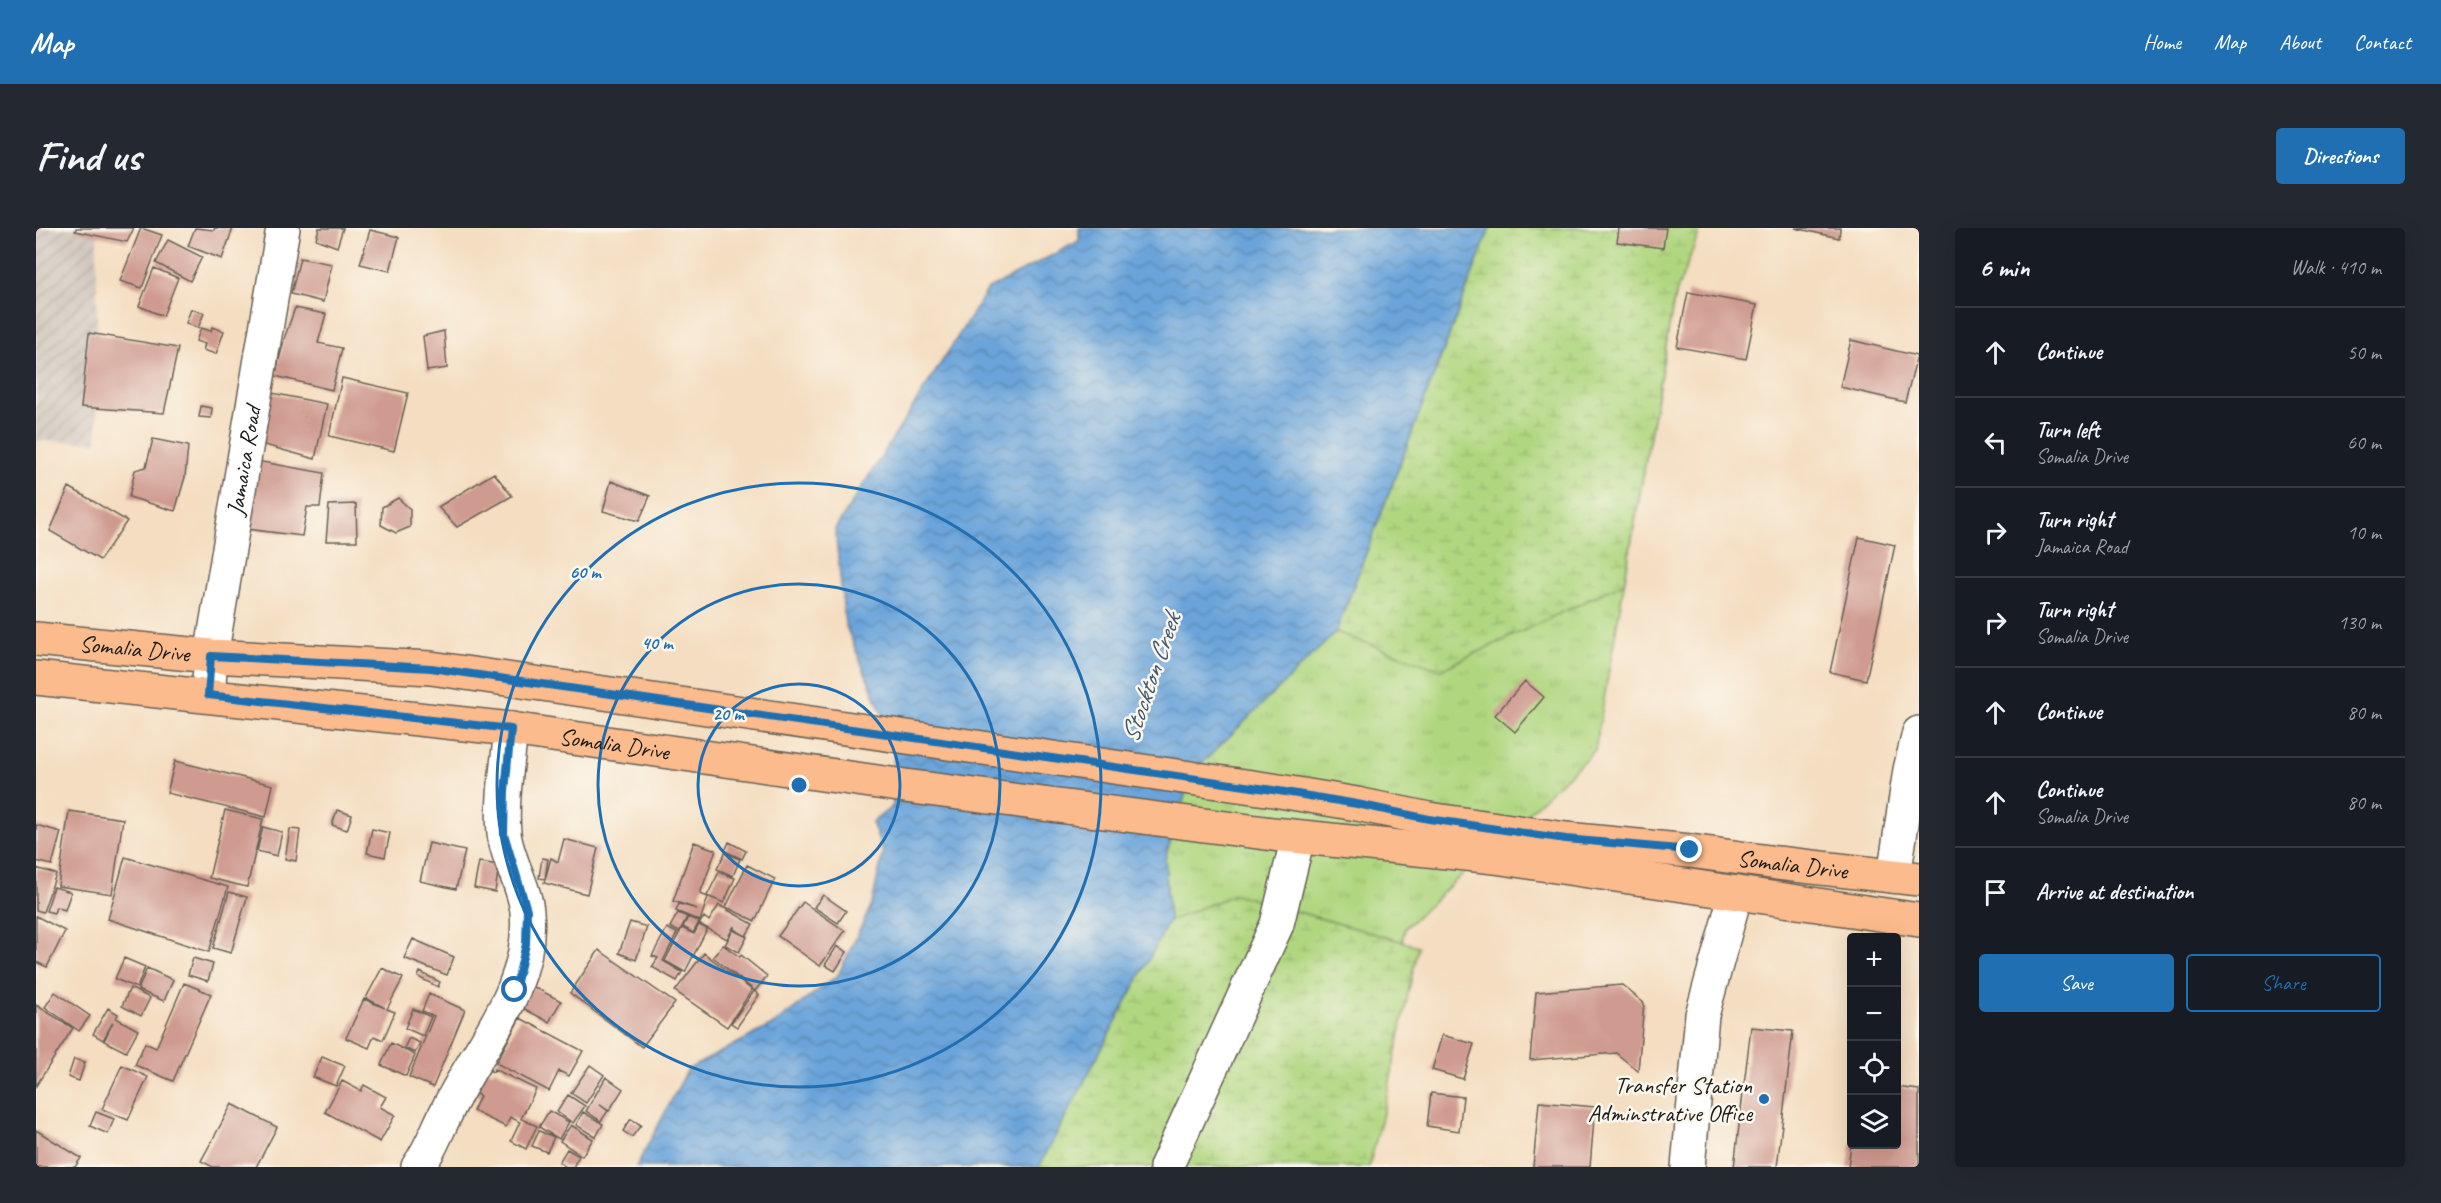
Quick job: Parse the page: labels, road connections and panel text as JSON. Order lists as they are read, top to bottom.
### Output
{
  "streets": {
    "main road": ["Somalia Drive"],
    "street": ["Jamaica Road"]
  },
  "crossings": [
    ["Jamaica Road", "Somalia Drive"]
  ],
  "water": ["Stockton Creek"],
  "places": ["Transfer Station Adminstrative Office"],
  "page": {
    "header": "Map",
    "nav": [
      "Home",
      "Map",
      "About",
      "Contact"
    ],
    "buttons": [
      "Directions",
      ["Save", "Share"]
    ],
    "title": "Find us",
    "heading": ["6 min", "Walk · 410 m"],
    "list": [
      ["Continue", "50 m"],
      ["Turn left", "Somalia Drive", "60 m"],
      ["Turn right", "Jamaica Road", "10 m"],
      ["Turn right", "Somalia Drive", "130 m"],
      ["Continue", "80 m"],
      ["Continue", "Somalia Drive", "80 m"],
      "Arrive at destination"
    ],
    "map_buttons": ["+", "−"]
  },
  "rings": ["60 m", "40 m", "20 m"]
}
